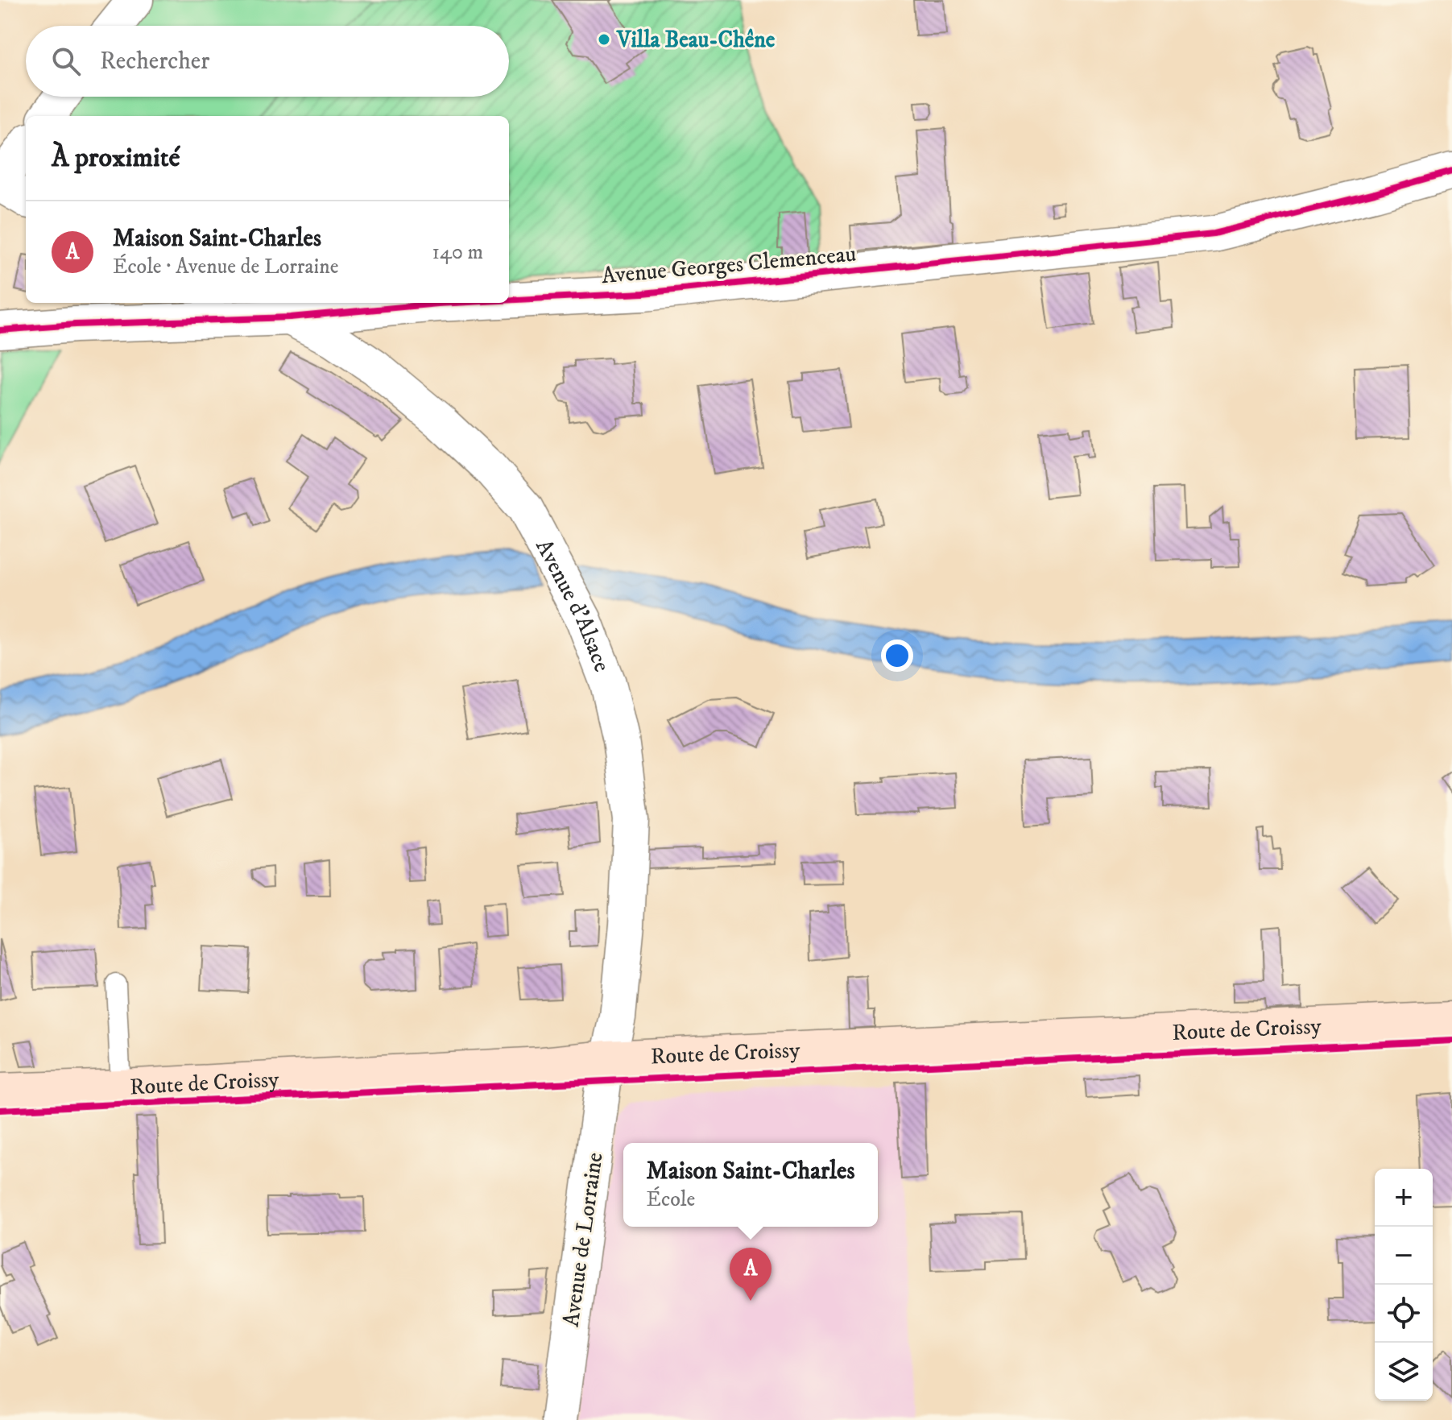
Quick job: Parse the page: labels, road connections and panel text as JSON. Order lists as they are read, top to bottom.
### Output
{
  "streets": {
    "main road": ["Route de Croissy"],
    "street": ["Avenue Georges Clemenceau", "Avenue d'Alsace", "Avenue de Lorraine"]
  },
  "crossings": [
    ["Avenue Georges Clemenceau", "Avenue d'Alsace"],
    ["Avenue d'Alsace", "Route de Croissy"],
    ["Avenue d'Alsace", "Avenue de Lorraine"],
    ["Route de Croissy", "Avenue de Lorraine"]
  ],
  "places": ["Villa Beau-Chêne"],
  "page": {
    "search": "Rechercher",
    "heading": "À proximité",
    "list": [
      {
        "mark": "A",
        "name": "Maison Saint-Charles",
        "note": "École · Avenue de Lorraine",
        "value": "140 m"
      }
    ],
    "popup": ["Maison Saint-Charles", "École"],
    "map_buttons": ["+", "−"],
    "pins": "A"
  }
}
